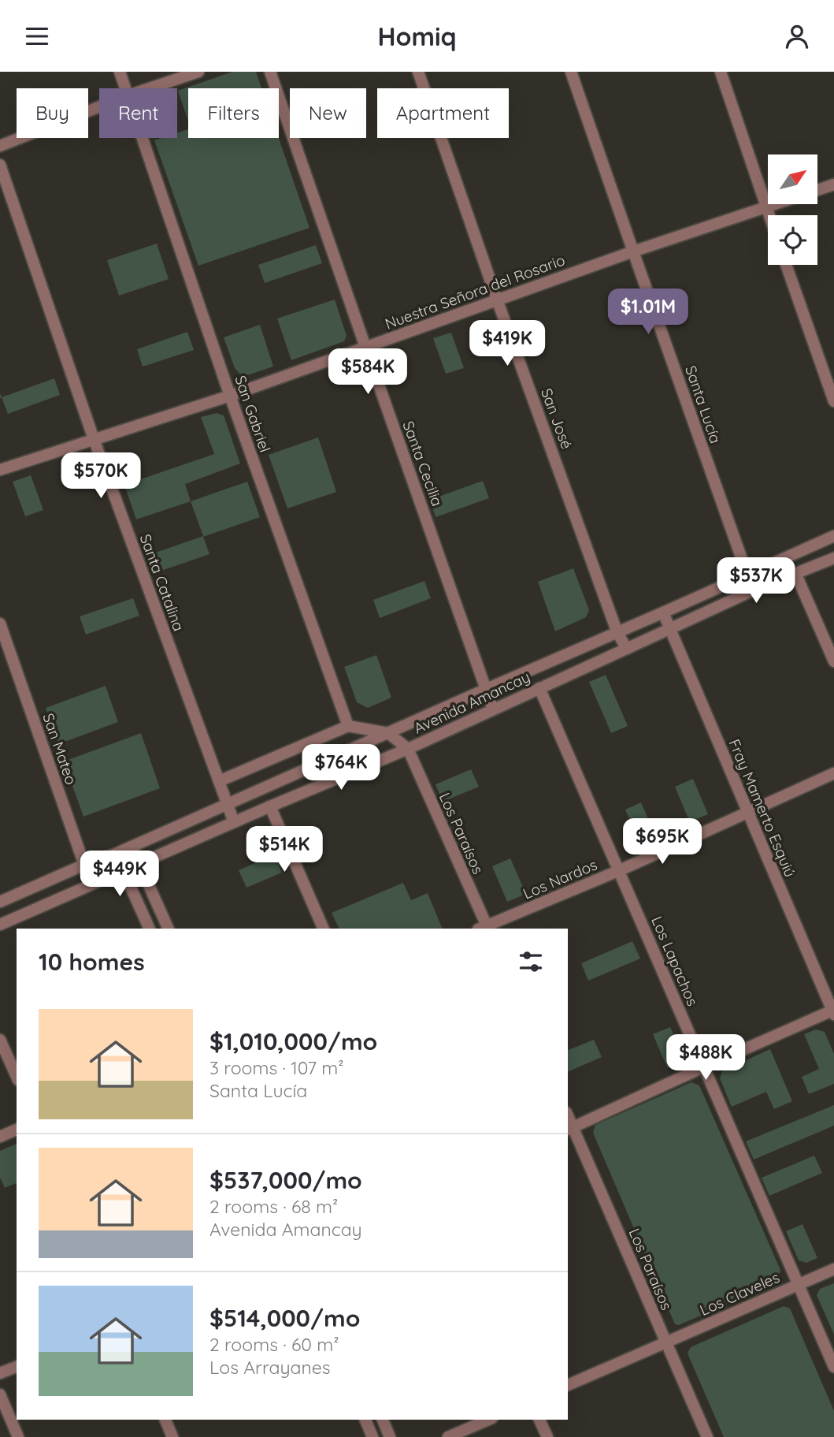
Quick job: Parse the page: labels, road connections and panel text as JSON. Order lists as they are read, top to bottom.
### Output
{
  "streets": {
    "street": [
      "Nuestra Señora del Rosario",
      "Santa Lucía",
      "San Gabriel",
      "San José",
      "Santa Cecilia",
      "Santa Catalina",
      "Avenida Amancay",
      "San Mateo",
      "Fray Mamerto Esquiú",
      "Los Paraísos",
      "Los Nardos",
      "Los Lapachos",
      "Los Claveles"
    ]
  },
  "crossings": [
    ["Nuestra Señora del Rosario", "Santa Lucía"],
    ["Nuestra Señora del Rosario", "San Gabriel"],
    ["Nuestra Señora del Rosario", "San José"],
    ["Nuestra Señora del Rosario", "Santa Cecilia"],
    ["Nuestra Señora del Rosario", "Santa Catalina"],
    ["Santa Lucía", "Avenida Amancay"],
    ["San José", "Avenida Amancay"],
    ["Santa Cecilia", "Avenida Amancay"],
    ["Santa Catalina", "Avenida Amancay"],
    ["Avenida Amancay", "San Mateo"],
    ["Avenida Amancay", "Fray Mamerto Esquiú"],
    ["Avenida Amancay", "Los Paraísos"],
    ["Avenida Amancay", "Los Lapachos"],
    ["Fray Mamerto Esquiú", "Los Nardos"],
    ["Los Paraísos", "Los Nardos"],
    ["Los Paraísos", "Los Claveles"],
    ["Los Nardos", "Los Lapachos"],
    ["Los Lapachos", "Los Claveles"]
  ],
  "north": "top right",
  "page": {
    "header": "Homiq",
    "chip": [
      "Buy",
      "Rent",
      "Filters",
      "New",
      "Apartment"
    ],
    "price": [
      "$1.01M",
      "$419K",
      "$584K",
      "$570K",
      "$537K",
      "$764K",
      "$695K",
      "$514K",
      "$449K",
      "$488K"
    ],
    "heading": "10 homes",
    "list": [
      {
        "name": "$1,010,000/mo",
        "note": "3 rooms · 107 m² · Santa Lucía"
      },
      {
        "name": "$537,000/mo",
        "note": "2 rooms · 68 m² · Avenida Amancay"
      },
      {
        "name": "$514,000/mo",
        "note": "2 rooms · 60 m² · Los Arrayanes"
      }
    ]
  }
}
